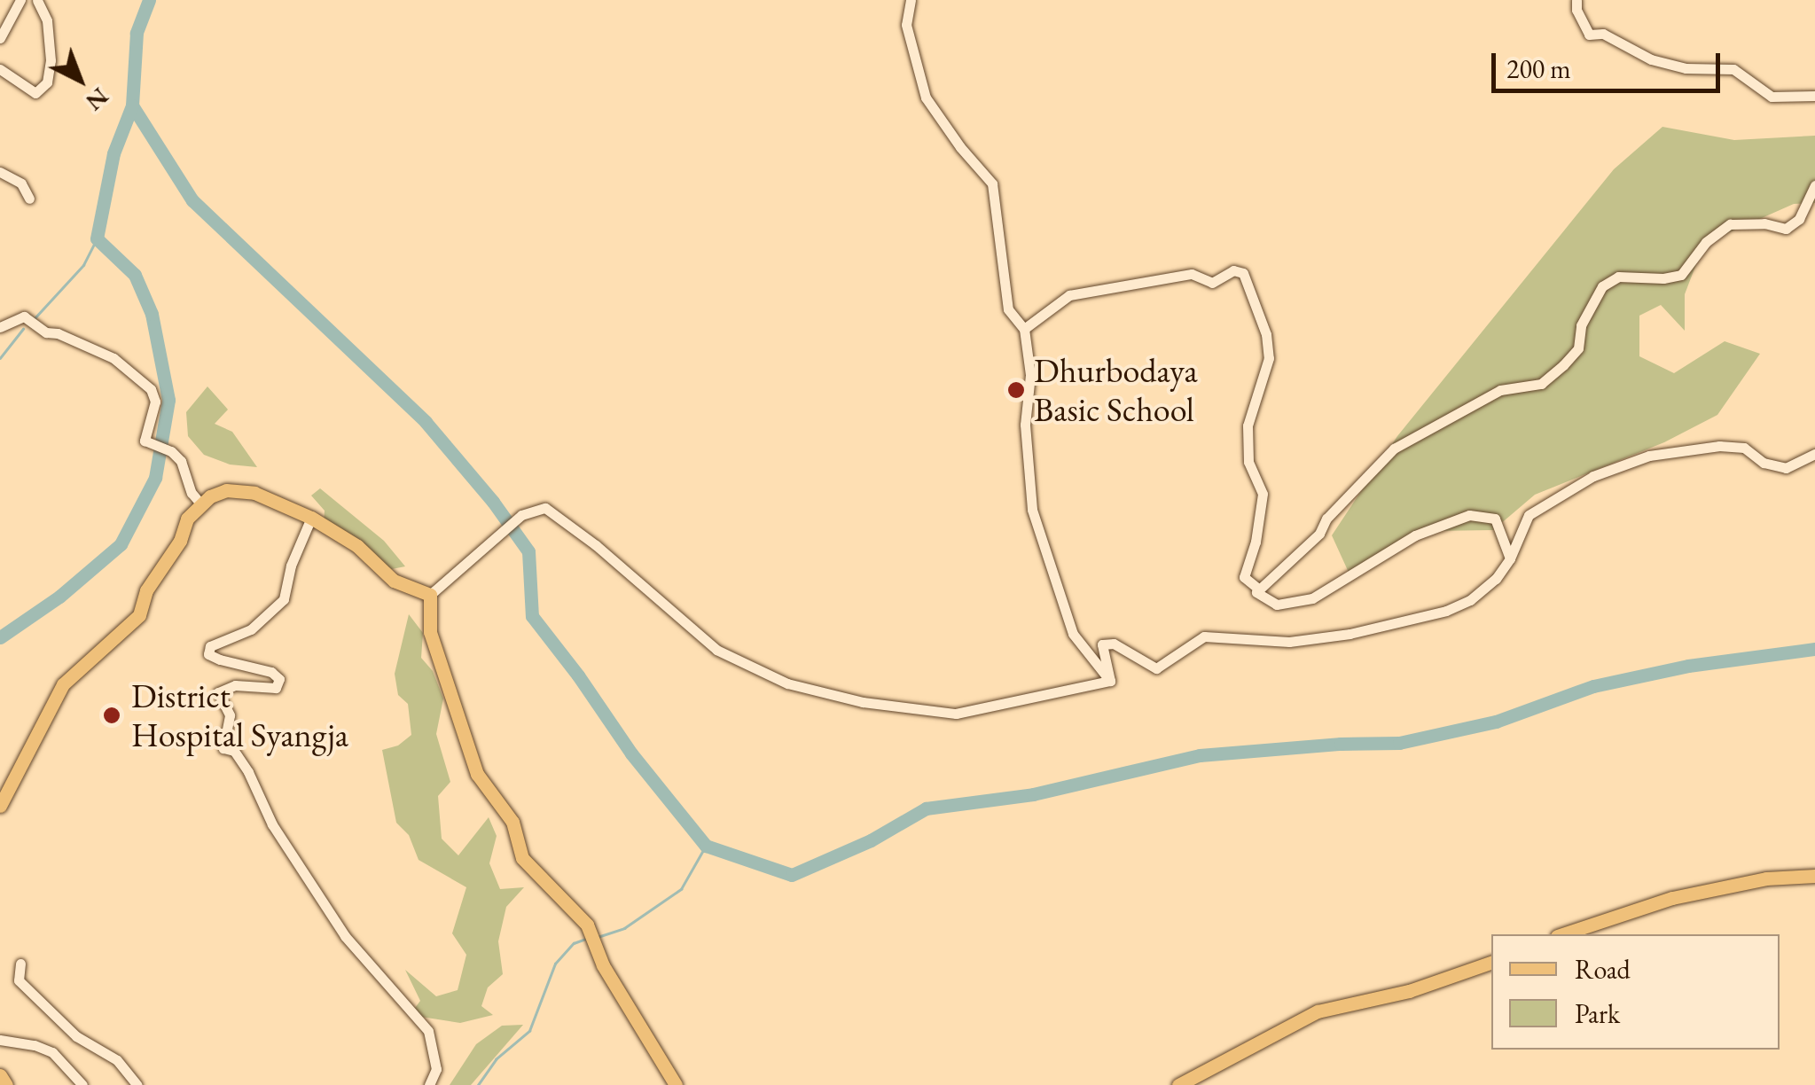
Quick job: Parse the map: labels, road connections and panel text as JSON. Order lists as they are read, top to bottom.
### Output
{
  "places": ["Dhurbodaya Basic School", "District Hospital Syangja"],
  "legend": ["Road", "Park"],
  "scale_bar": "200 m",
  "north": "bottom right"
}
